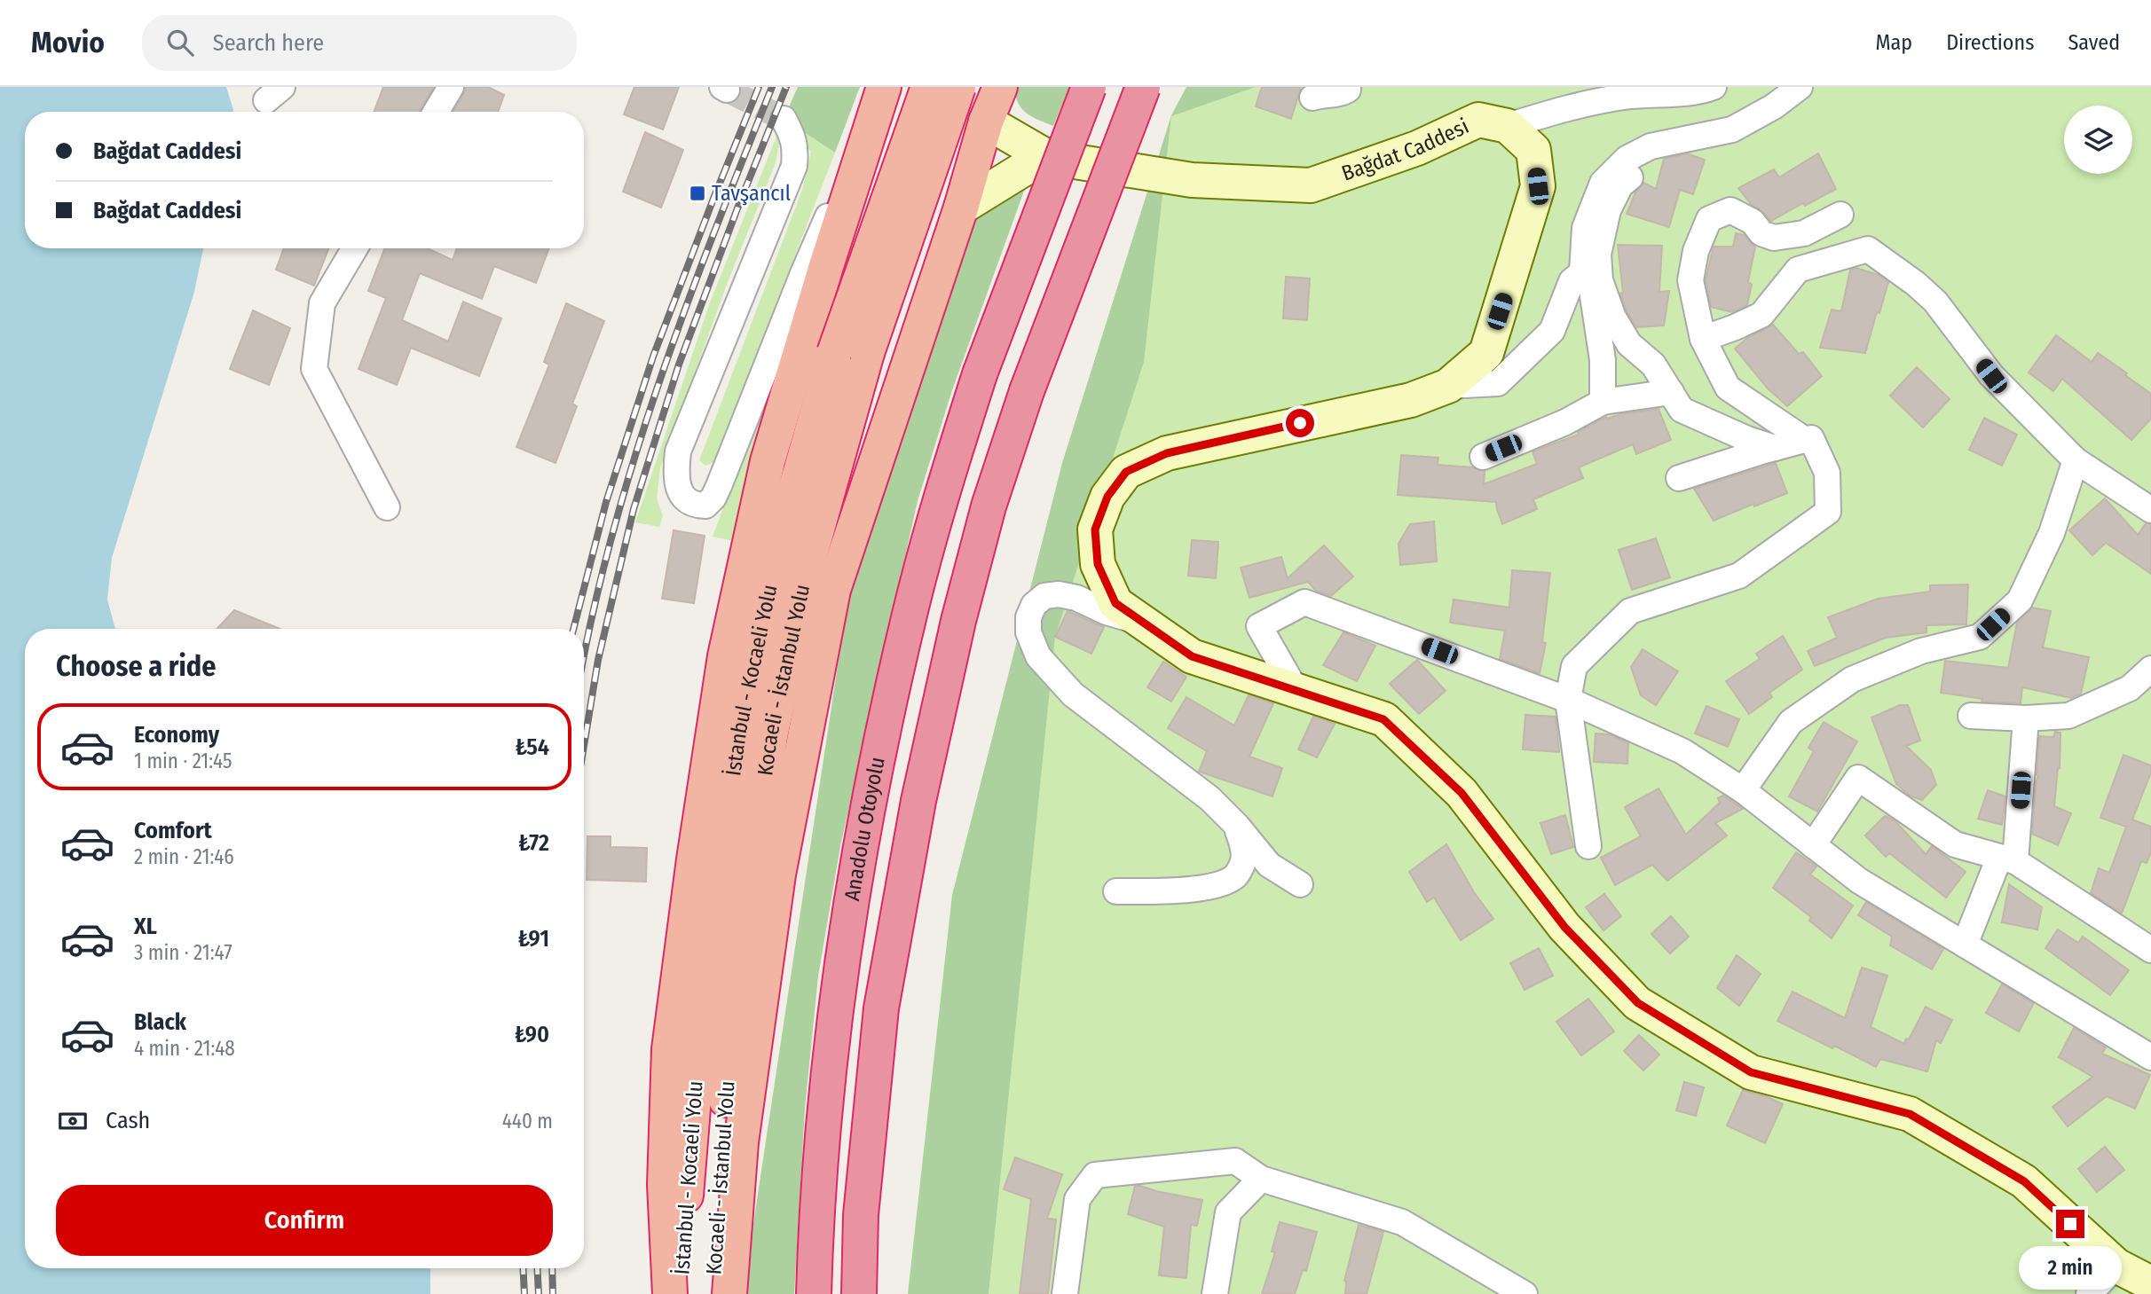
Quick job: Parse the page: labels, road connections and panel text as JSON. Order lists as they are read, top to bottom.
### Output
{
  "streets": {
    "highway": ["İstanbul - Kocaeli Yolu", "Kocaeli - İstanbul Yolu", "Anadolu Otoyolu"],
    "main road": ["Bağdat Caddesi"]
  },
  "crossings": [
    ["İstanbul - Kocaeli Yolu", "Kocaeli - İstanbul Yolu"]
  ],
  "places": {
    "transit": ["Tavşancıl"]
  },
  "page": {
    "header": "Movio",
    "search": "Search here",
    "nav": ["Map", "Directions", "Saved"],
    "banner": ["Bağdat Caddesi", "Bağdat Caddesi"],
    "heading": "Choose a ride",
    "list": [
      {
        "name": "Economy",
        "note": "1 min · 21:45",
        "value": "₺54"
      },
      {
        "name": "Comfort",
        "note": "2 min · 21:46",
        "value": "₺72"
      },
      {
        "name": "XL",
        "note": "3 min · 21:47",
        "value": "₺91"
      },
      {
        "name": "Black",
        "note": "4 min · 21:48",
        "value": "₺90"
      }
    ],
    "pay": ["Cash", "440 m"],
    "buttons": "Confirm",
    "bubble": "2 min"
  }
}
